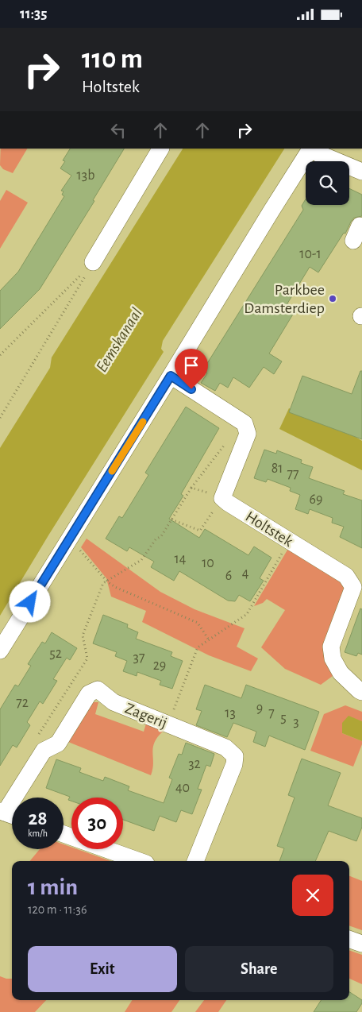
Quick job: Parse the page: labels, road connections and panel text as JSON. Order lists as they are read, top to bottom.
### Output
{
  "streets": {
    "street": ["Holtstek", "Zagerij"]
  },
  "water": ["Eemskanaal"],
  "places": ["Parkbee Damsterdiep"],
  "house_numbers": [
    "13b",
    "10-1",
    "81",
    "77",
    "69",
    "14",
    "10",
    "4",
    "6",
    "52",
    "37",
    "29",
    "72",
    "9",
    "13",
    "7",
    "5",
    "3",
    "32",
    "40"
  ],
  "page": {
    "status": "11:35",
    "turn": ["110 m", "Holtstek"],
    "speed": "28 km/h",
    "limit": "30",
    "heading": ["1 min", "120 m · 11:36"],
    "buttons": ["Exit", "Share"]
  }
}
